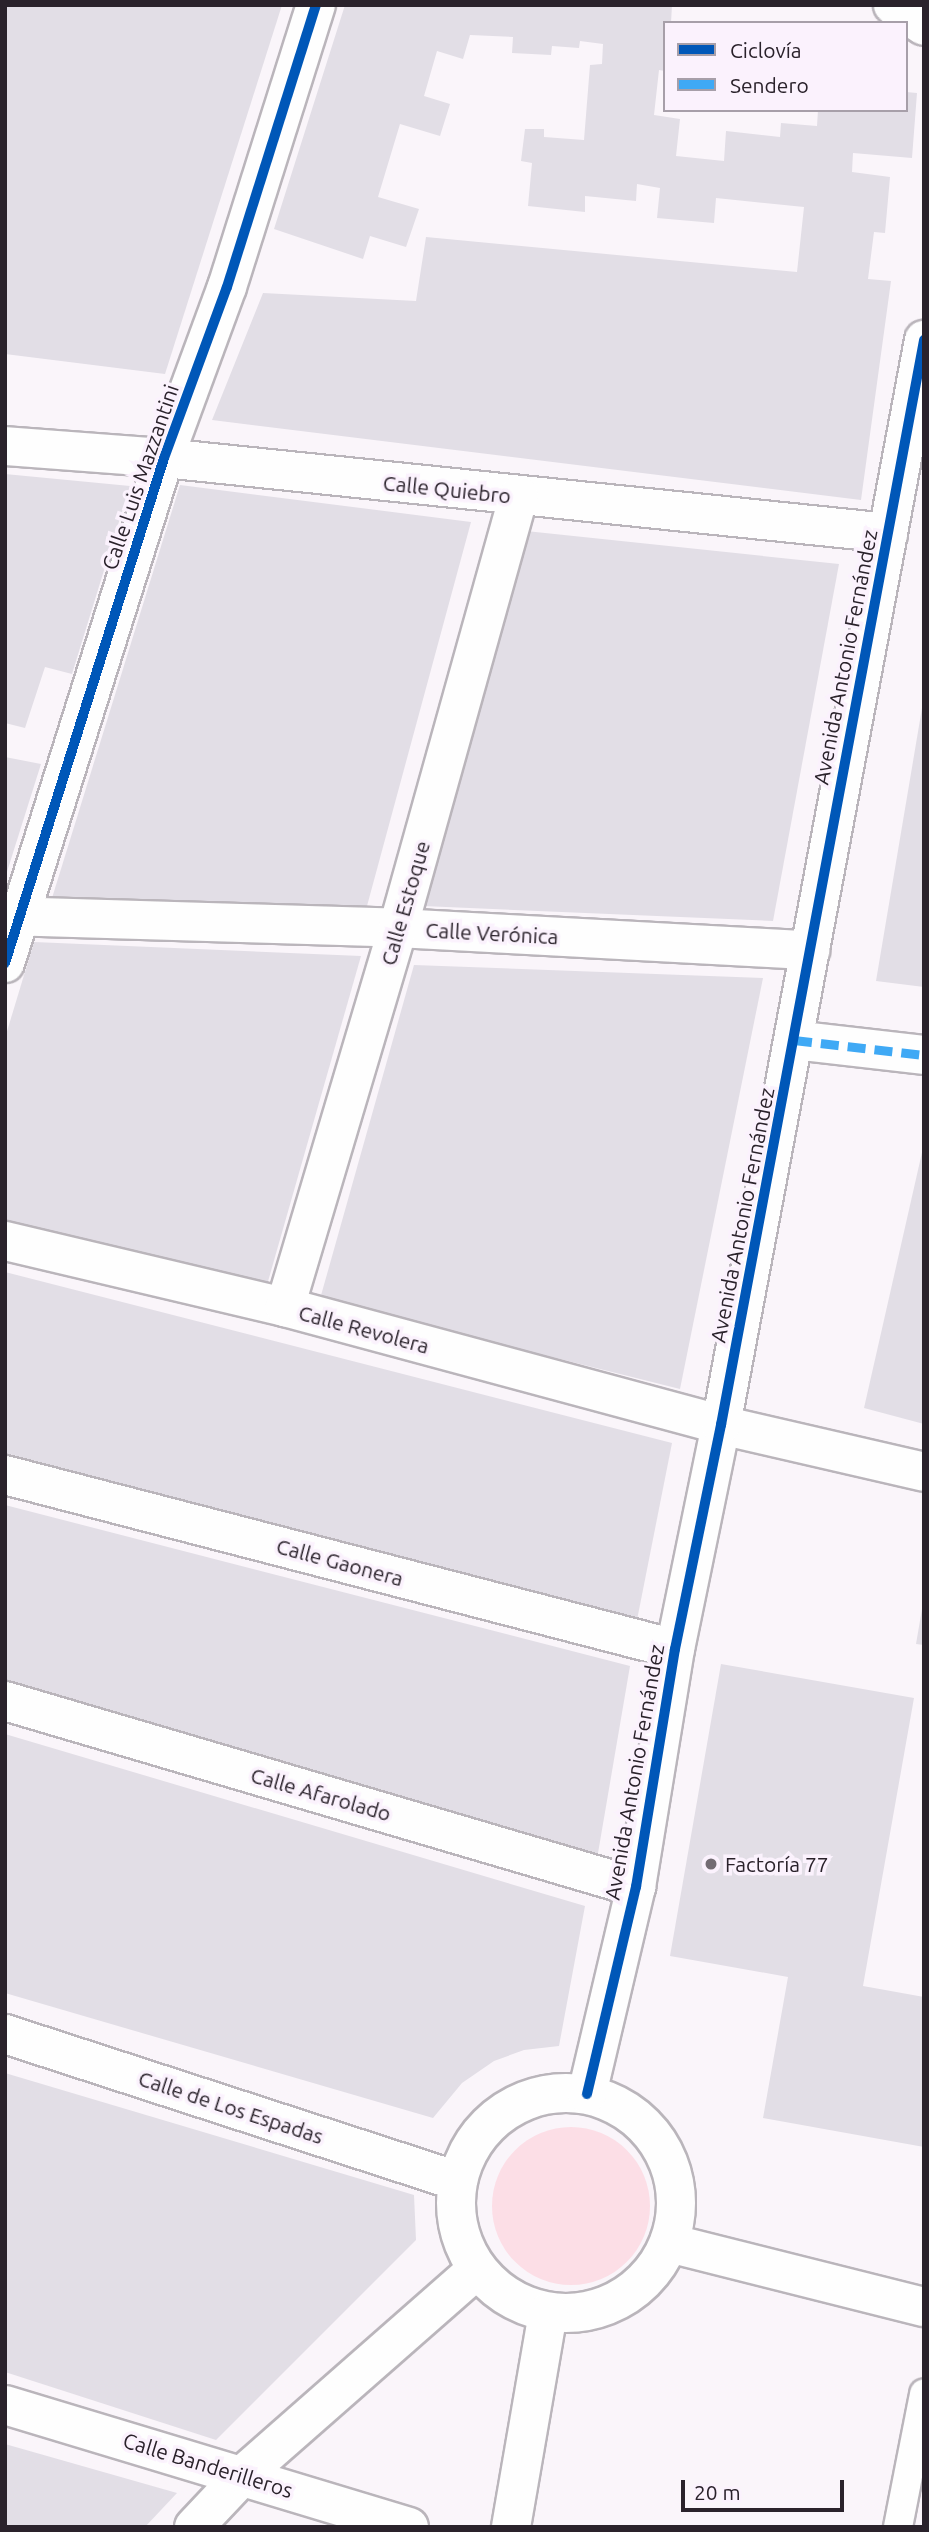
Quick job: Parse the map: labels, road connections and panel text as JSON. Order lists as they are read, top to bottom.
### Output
{
  "streets": {
    "street": [
      "Calle Luis Mazzantini",
      "Calle Quiebro",
      "Avenida Antonio Fernández",
      "Calle Estoque",
      "Calle Verónica",
      "Calle Revolera",
      "Calle Gaonera",
      "Calle Afarolado",
      "Calle de Los Espadas",
      "Calle Banderilleros"
    ]
  },
  "crossings": [
    ["Calle Luis Mazzantini", "Calle Quiebro"],
    ["Calle Luis Mazzantini", "Calle Verónica"],
    ["Calle Quiebro", "Avenida Antonio Fernández"],
    ["Calle Quiebro", "Calle Estoque"],
    ["Avenida Antonio Fernández", "Calle Verónica"],
    ["Avenida Antonio Fernández", "Calle Revolera"],
    ["Avenida Antonio Fernández", "Calle Gaonera"],
    ["Avenida Antonio Fernández", "Calle Afarolado"],
    ["Avenida Antonio Fernández", "Calle de Los Espadas"],
    ["Calle Estoque", "Calle Verónica"],
    ["Calle Estoque", "Calle Revolera"]
  ],
  "places": ["Factoría 77"],
  "legend": ["Ciclovía", "Sendero"],
  "scale_bar": "20 m"
}
